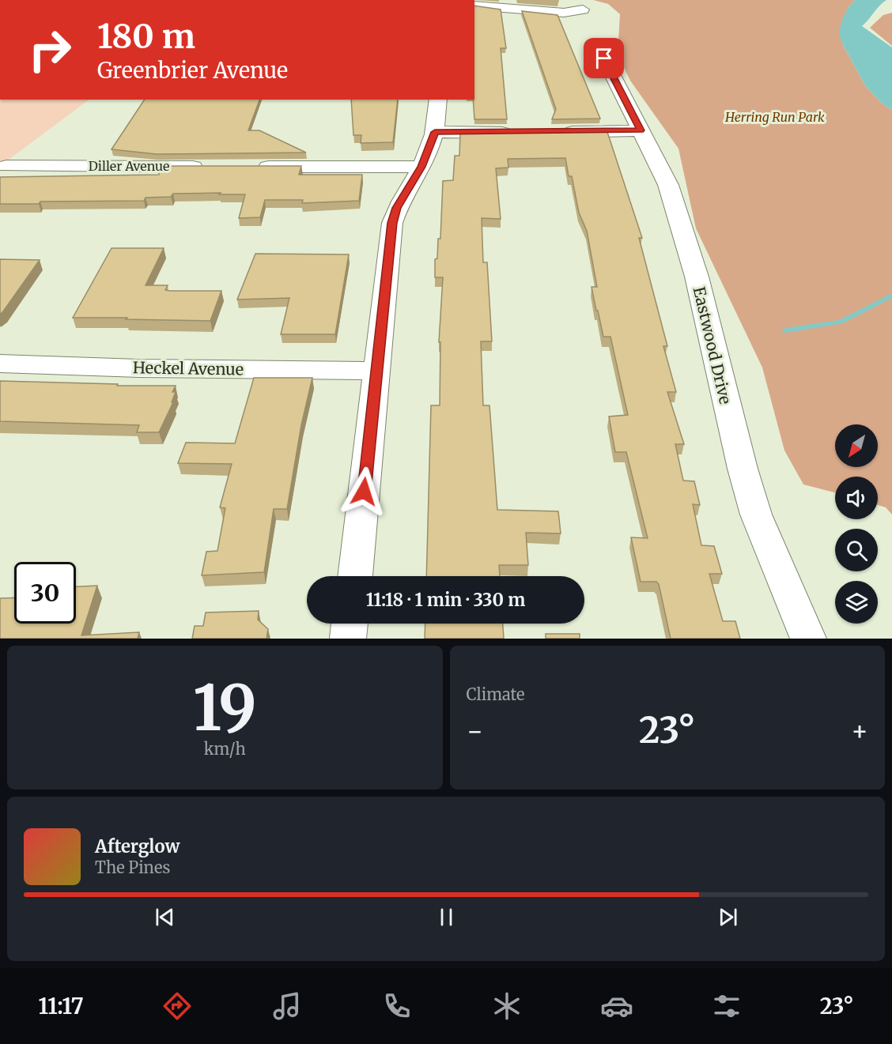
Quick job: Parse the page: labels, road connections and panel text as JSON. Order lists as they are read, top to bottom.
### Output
{
  "streets": {
    "street": ["Diller Avenue", "Eastwood Drive", "Heckel Avenue"]
  },
  "parks": ["Herring Run Park"],
  "north": "bottom left",
  "page": {
    "turn": ["180 m", "Greenbrier Avenue"],
    "limit": "30",
    "trip": "11:18 · 1 min · 330 m",
    "tile": [
      ["19", "km/h"],
      "Climate"
    ],
    "heat": ["−", "23°", "+"],
    "song": ["Afterglow", "The Pines"],
    "tabs": ["11:17", "23°"]
  }
}
